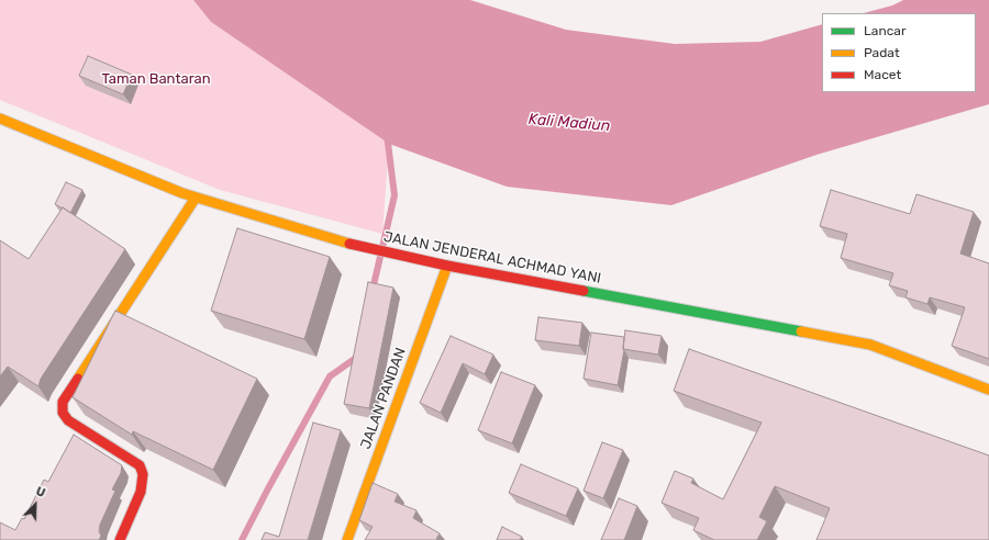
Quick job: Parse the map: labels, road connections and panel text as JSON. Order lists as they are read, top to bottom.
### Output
{
  "streets": {
    "main road": ["JALAN JENDERAL ACHMAD YANI", "JALAN PANDAN"]
  },
  "crossings": [
    ["JALAN JENDERAL ACHMAD YANI", "JALAN PANDAN"]
  ],
  "water": ["Kali Madiun"],
  "parks": ["Taman Bantaran"],
  "legend": ["Lancar", "Padat", "Macet"],
  "north": "top right"
}
